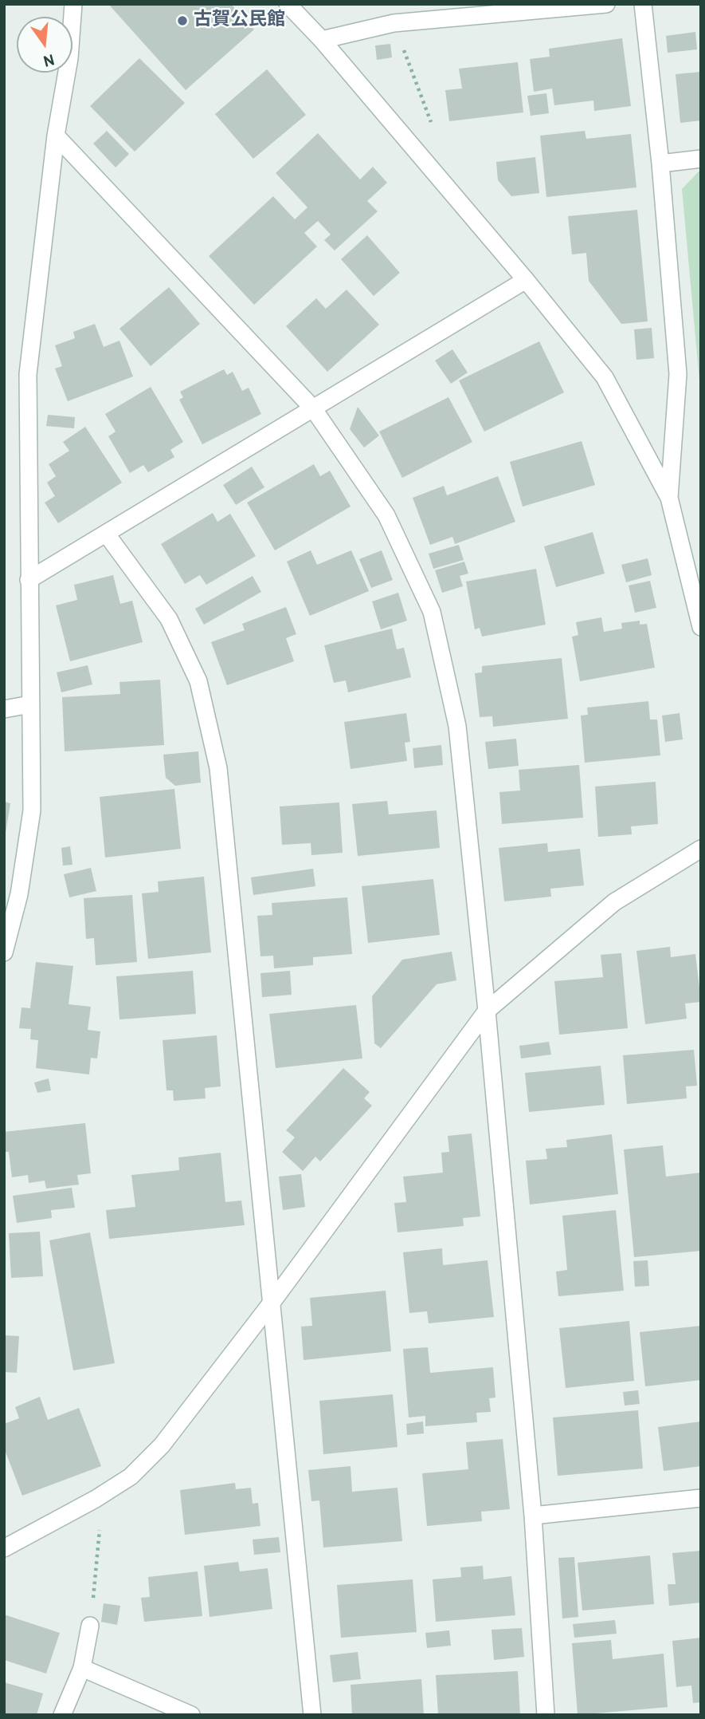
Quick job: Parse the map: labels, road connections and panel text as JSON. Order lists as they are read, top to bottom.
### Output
{
  "places": ["古賀公民館"],
  "north": "bottom"
}
